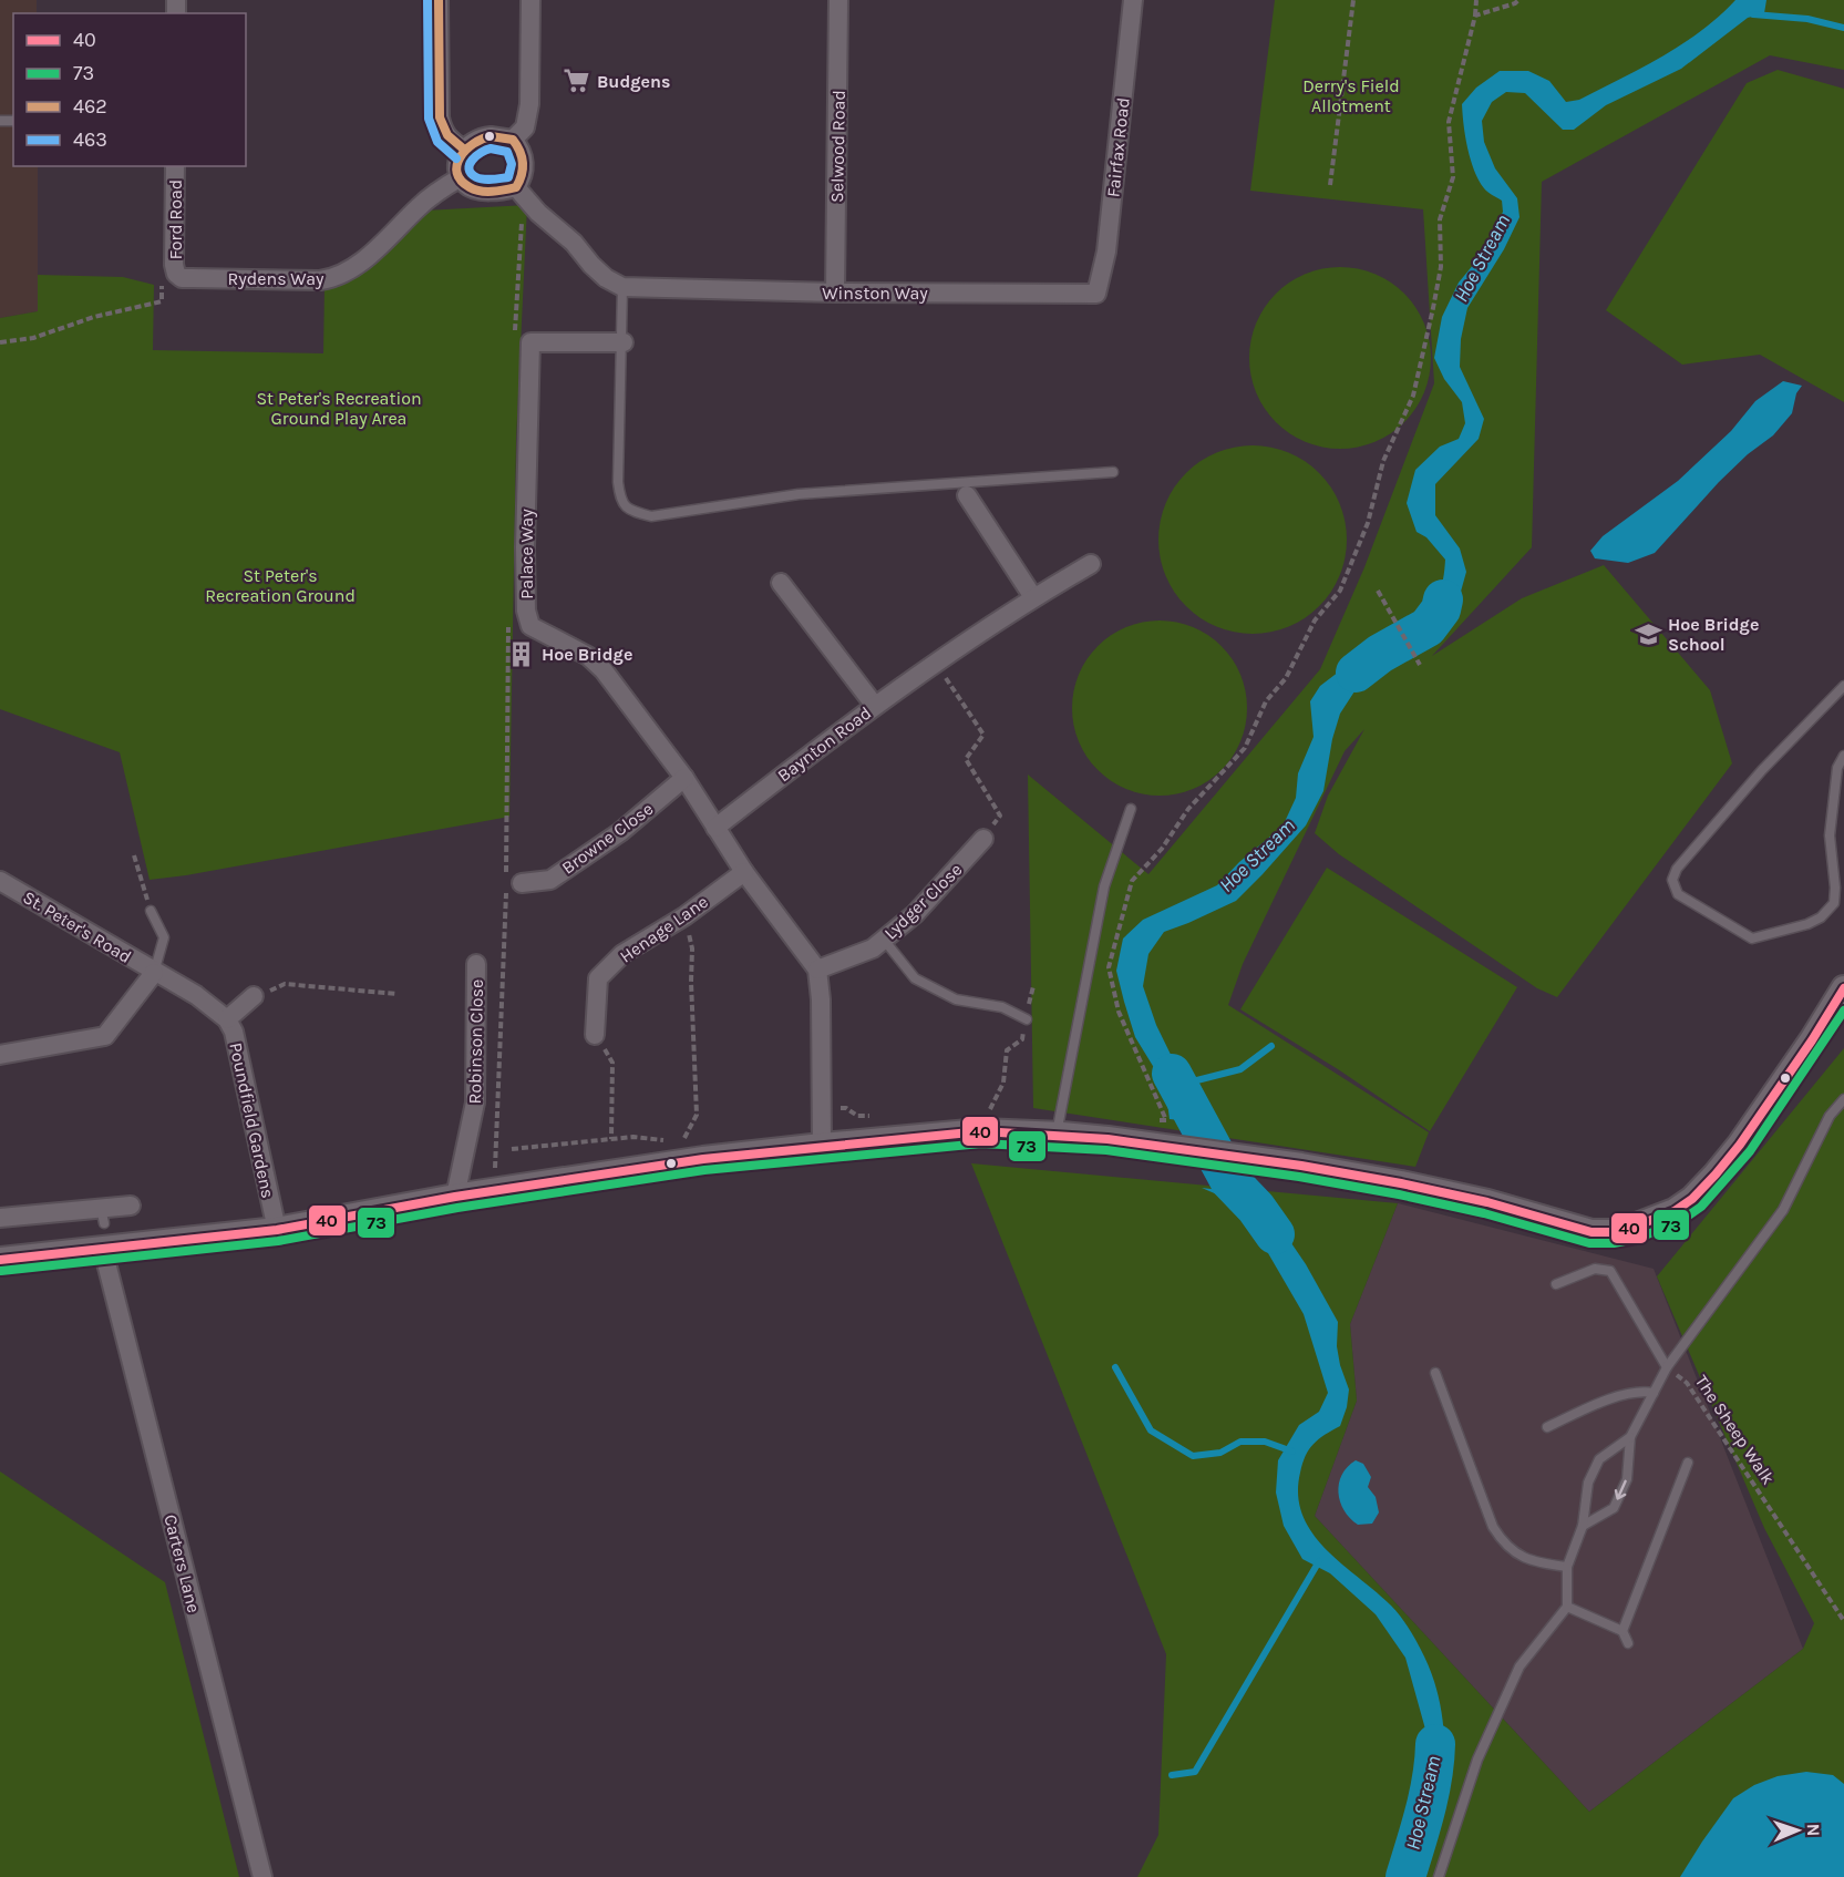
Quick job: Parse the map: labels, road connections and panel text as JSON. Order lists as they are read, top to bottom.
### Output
{
  "streets": {
    "street": [
      "Selwood Road",
      "Fairfax Road",
      "Ford Road",
      "Rydens Way",
      "Winston Way",
      "Palace Way",
      "Baynton Road",
      "Browne Close",
      "Lydger Close",
      "St. Peter's Road",
      "Henage Lane",
      "Robinson Close",
      "Poundfield Gardens",
      "Carters Lane"
    ],
    "path": ["The Sheep Walk"]
  },
  "crossings": [
    ["Selwood Road", "Winston Way"],
    ["Fairfax Road", "Winston Way"],
    ["Ford Road", "Rydens Way"],
    ["Palace Way", "Baynton Road"],
    ["Palace Way", "Browne Close"],
    ["Palace Way", "Lydger Close"],
    ["Palace Way", "Henage Lane"],
    ["St. Peter's Road", "Poundfield Gardens"]
  ],
  "water": ["Hoe Stream"],
  "parks": ["Derry's Field Allotment", "St Peter's Recreation Ground Play Area", "St Peter's Recreation Ground"],
  "places": {
    "supermarket": ["Budgens"],
    "school or university": ["Hoe Bridge School"],
    "building": ["Hoe Bridge"]
  },
  "lines": [
    "transit line 462",
    "transit line 463",
    "transit line 40",
    "transit line 73"
  ],
  "legend": [
    "40",
    "73",
    "462",
    "463"
  ],
  "north": "right"
}
